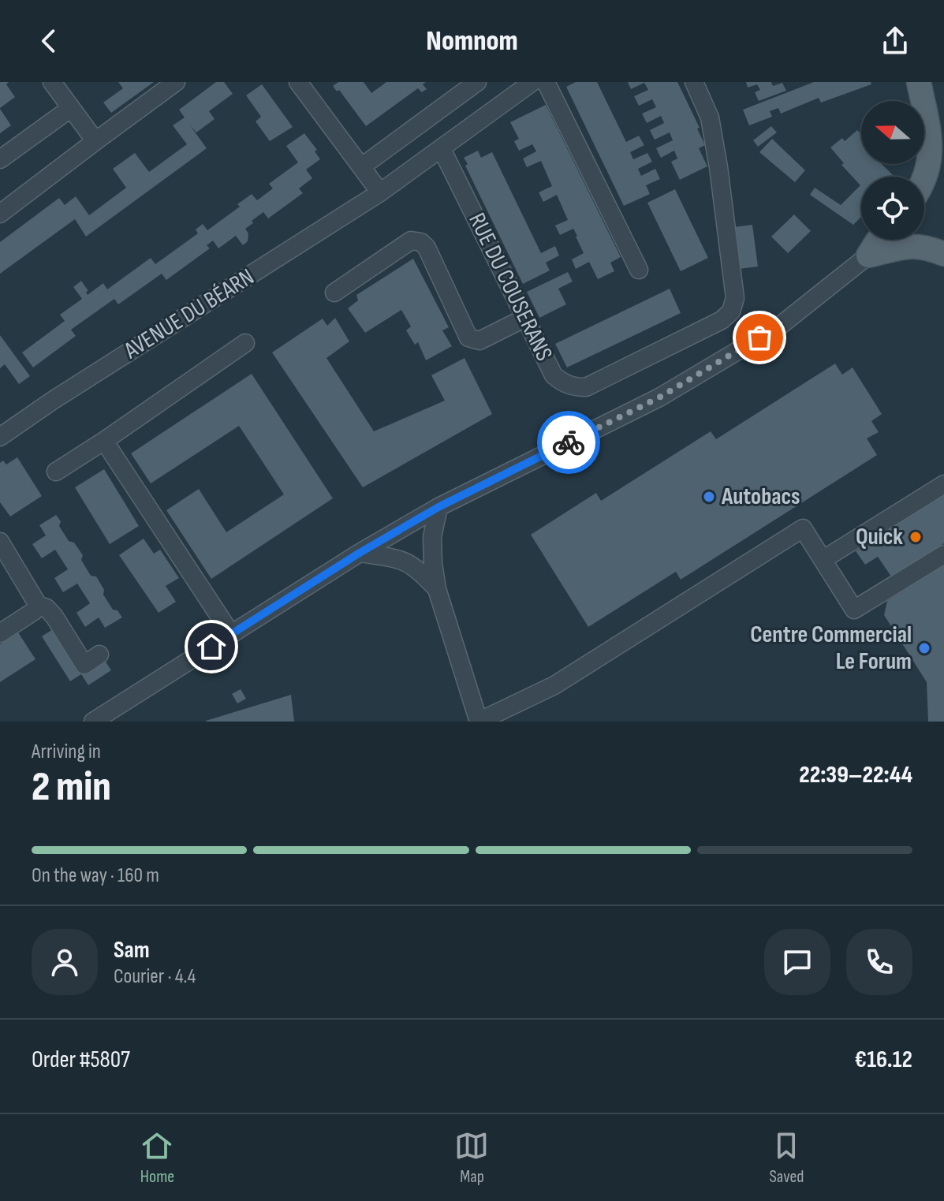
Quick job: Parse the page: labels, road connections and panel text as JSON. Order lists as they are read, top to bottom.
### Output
{
  "streets": {
    "street": ["RUE DU COUSERANS", "AVENUE DU BÉARN"]
  },
  "crossings": [
    ["RUE DU COUSERANS", "AVENUE DU BÉARN"]
  ],
  "places": ["Autobacs", "Quick", "Centre Commercial Le Forum"],
  "north": "left",
  "page": {
    "header": "Nomnom",
    "heading": ["2 min", "Arriving in", "22:39–22:44"],
    "panel": [
      "Sam",
      "Courier · 4.4",
      "Order #5807",
      "€16.12"
    ],
    "bar": "On the way · 160 m",
    "tabs": ["Home", "Map", "Saved"]
  }
}
